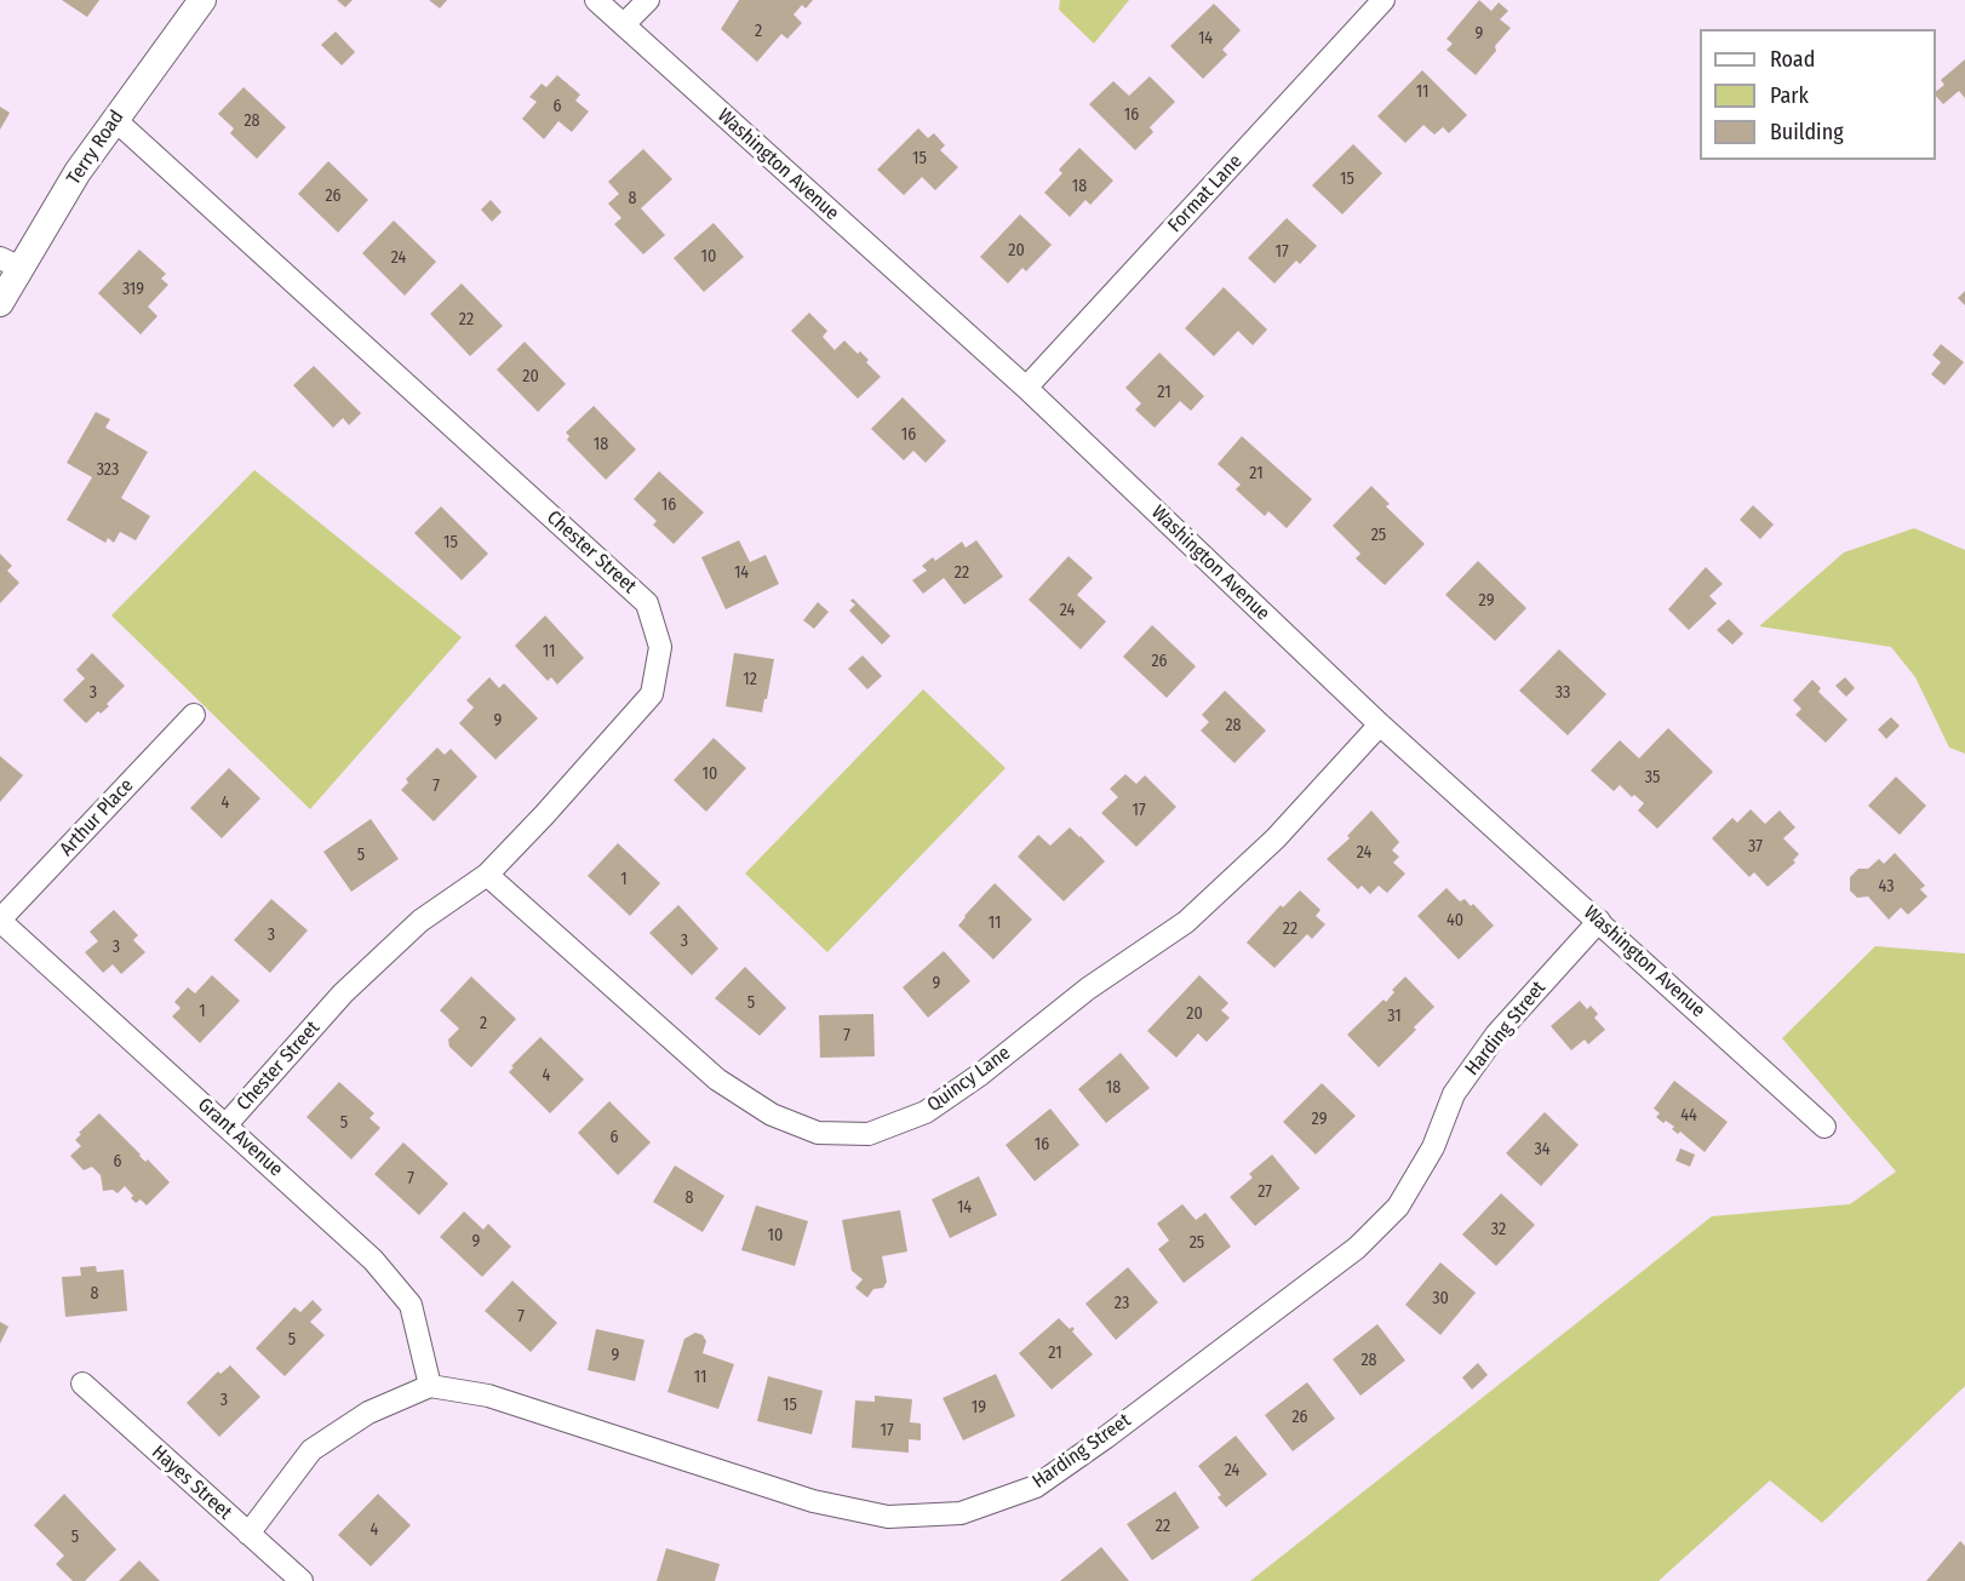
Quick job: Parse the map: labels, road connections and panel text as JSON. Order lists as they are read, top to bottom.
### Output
{
  "streets": {
    "street": [
      "Terry Road",
      "Washington Avenue",
      "Format Lane",
      "Chester Street",
      "Arthur Place",
      "Harding Street",
      "Quincy Lane",
      "Grant Avenue",
      "Hayes Street"
    ]
  },
  "crossings": [
    ["Terry Road", "Chester Street"],
    ["Washington Avenue", "Format Lane"],
    ["Washington Avenue", "Harding Street"],
    ["Washington Avenue", "Quincy Lane"],
    ["Chester Street", "Quincy Lane"],
    ["Chester Street", "Grant Avenue"],
    ["Arthur Place", "Grant Avenue"],
    ["Harding Street", "Grant Avenue"]
  ],
  "house_numbers": [
    "2",
    "9",
    "14",
    "11",
    "6",
    "16",
    "28",
    "15",
    "15",
    "18",
    "26",
    "8",
    "20",
    "17",
    "10",
    "24",
    "319",
    "22",
    "20",
    "21",
    "16",
    "18",
    "323",
    "21",
    "16",
    "25",
    "15",
    "14",
    "22",
    "29",
    "24",
    "11",
    "26",
    "12",
    "3",
    "33",
    "9",
    "28",
    "10",
    "35",
    "7",
    "4",
    "17",
    "37",
    "24",
    "5",
    "1",
    "43",
    "40",
    "11",
    "22",
    "3",
    "3",
    "3",
    "9",
    "5",
    "1",
    "20",
    "31",
    "2",
    "7",
    "4",
    "18",
    "44",
    "29",
    "5",
    "6",
    "16",
    "34",
    "6",
    "7",
    "27",
    "8",
    "14",
    "32",
    "10",
    "9",
    "25",
    "8",
    "30",
    "23",
    "7",
    "5",
    "21",
    "9",
    "28",
    "11",
    "3",
    "15",
    "19",
    "26",
    "17",
    "24",
    "22",
    "4",
    "5"
  ],
  "legend": ["Road", "Park", "Building"]
}
